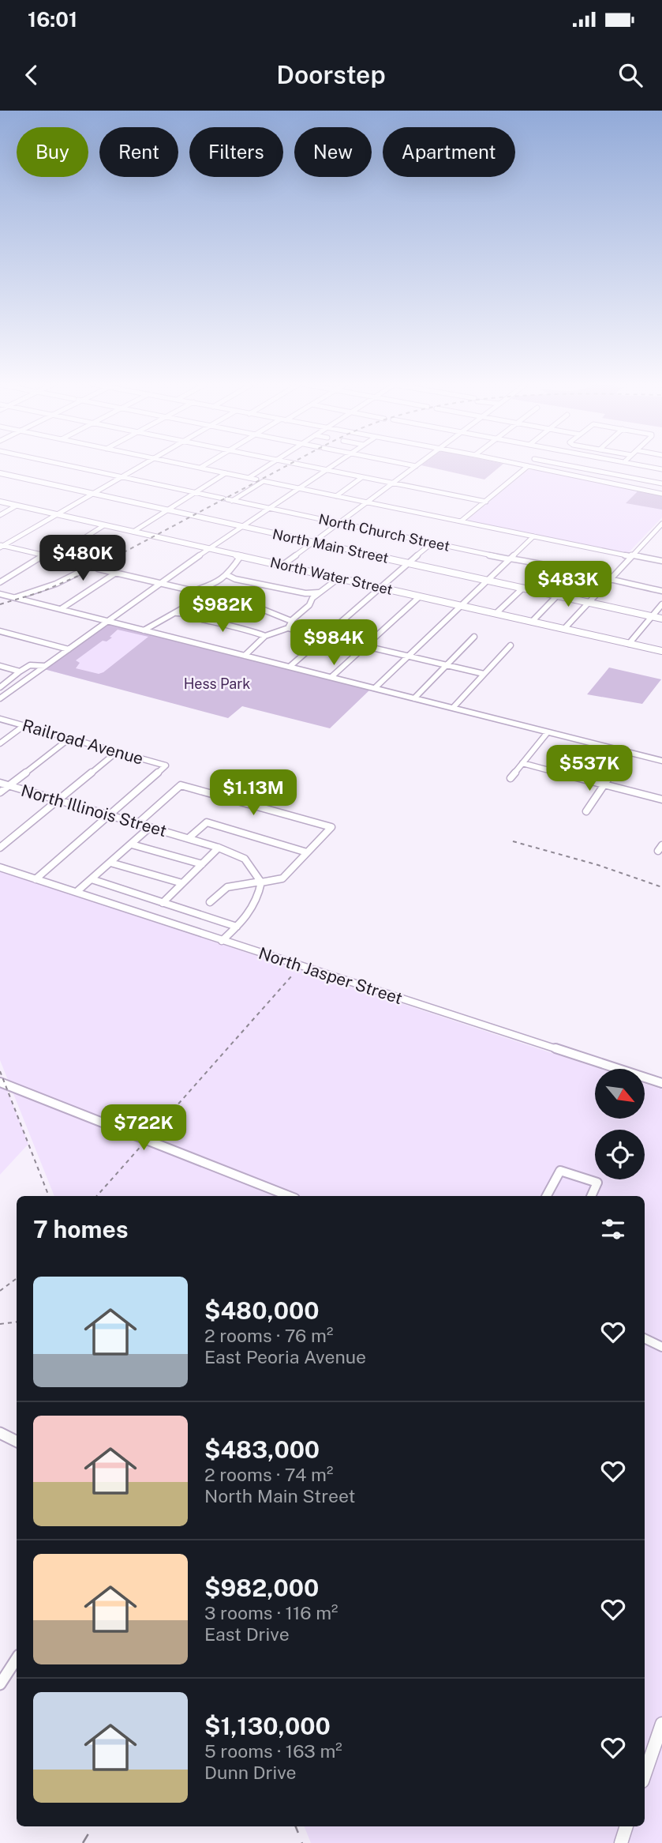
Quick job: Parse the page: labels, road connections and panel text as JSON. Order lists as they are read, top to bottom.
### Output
{
  "streets": {
    "main road": ["North Main Street", "North Water Street"],
    "street": [
      "North Church Street",
      "Railroad Avenue",
      "North Illinois Street",
      "North Jasper Street"
    ]
  },
  "crossings": [
    ["Railroad Avenue", "North Illinois Street"]
  ],
  "parks": ["Hess Park"],
  "north": "bottom right",
  "page": {
    "status": "16:01",
    "header": "Doorstep",
    "chip": [
      "Buy",
      "Rent",
      "Filters",
      "New",
      "Apartment"
    ],
    "price": [
      "$480K",
      "$483K",
      "$982K",
      "$984K",
      "$537K",
      "$1.13M",
      "$722K"
    ],
    "heading": "7 homes",
    "list": [
      {
        "name": "$480,000",
        "note": "2 rooms · 76 m² · East Peoria Avenue"
      },
      {
        "name": "$483,000",
        "note": "2 rooms · 74 m² · North Main Street"
      },
      {
        "name": "$982,000",
        "note": "3 rooms · 116 m² · East Drive"
      },
      {
        "name": "$1,130,000",
        "note": "5 rooms · 163 m² · Dunn Drive"
      }
    ]
  }
}
